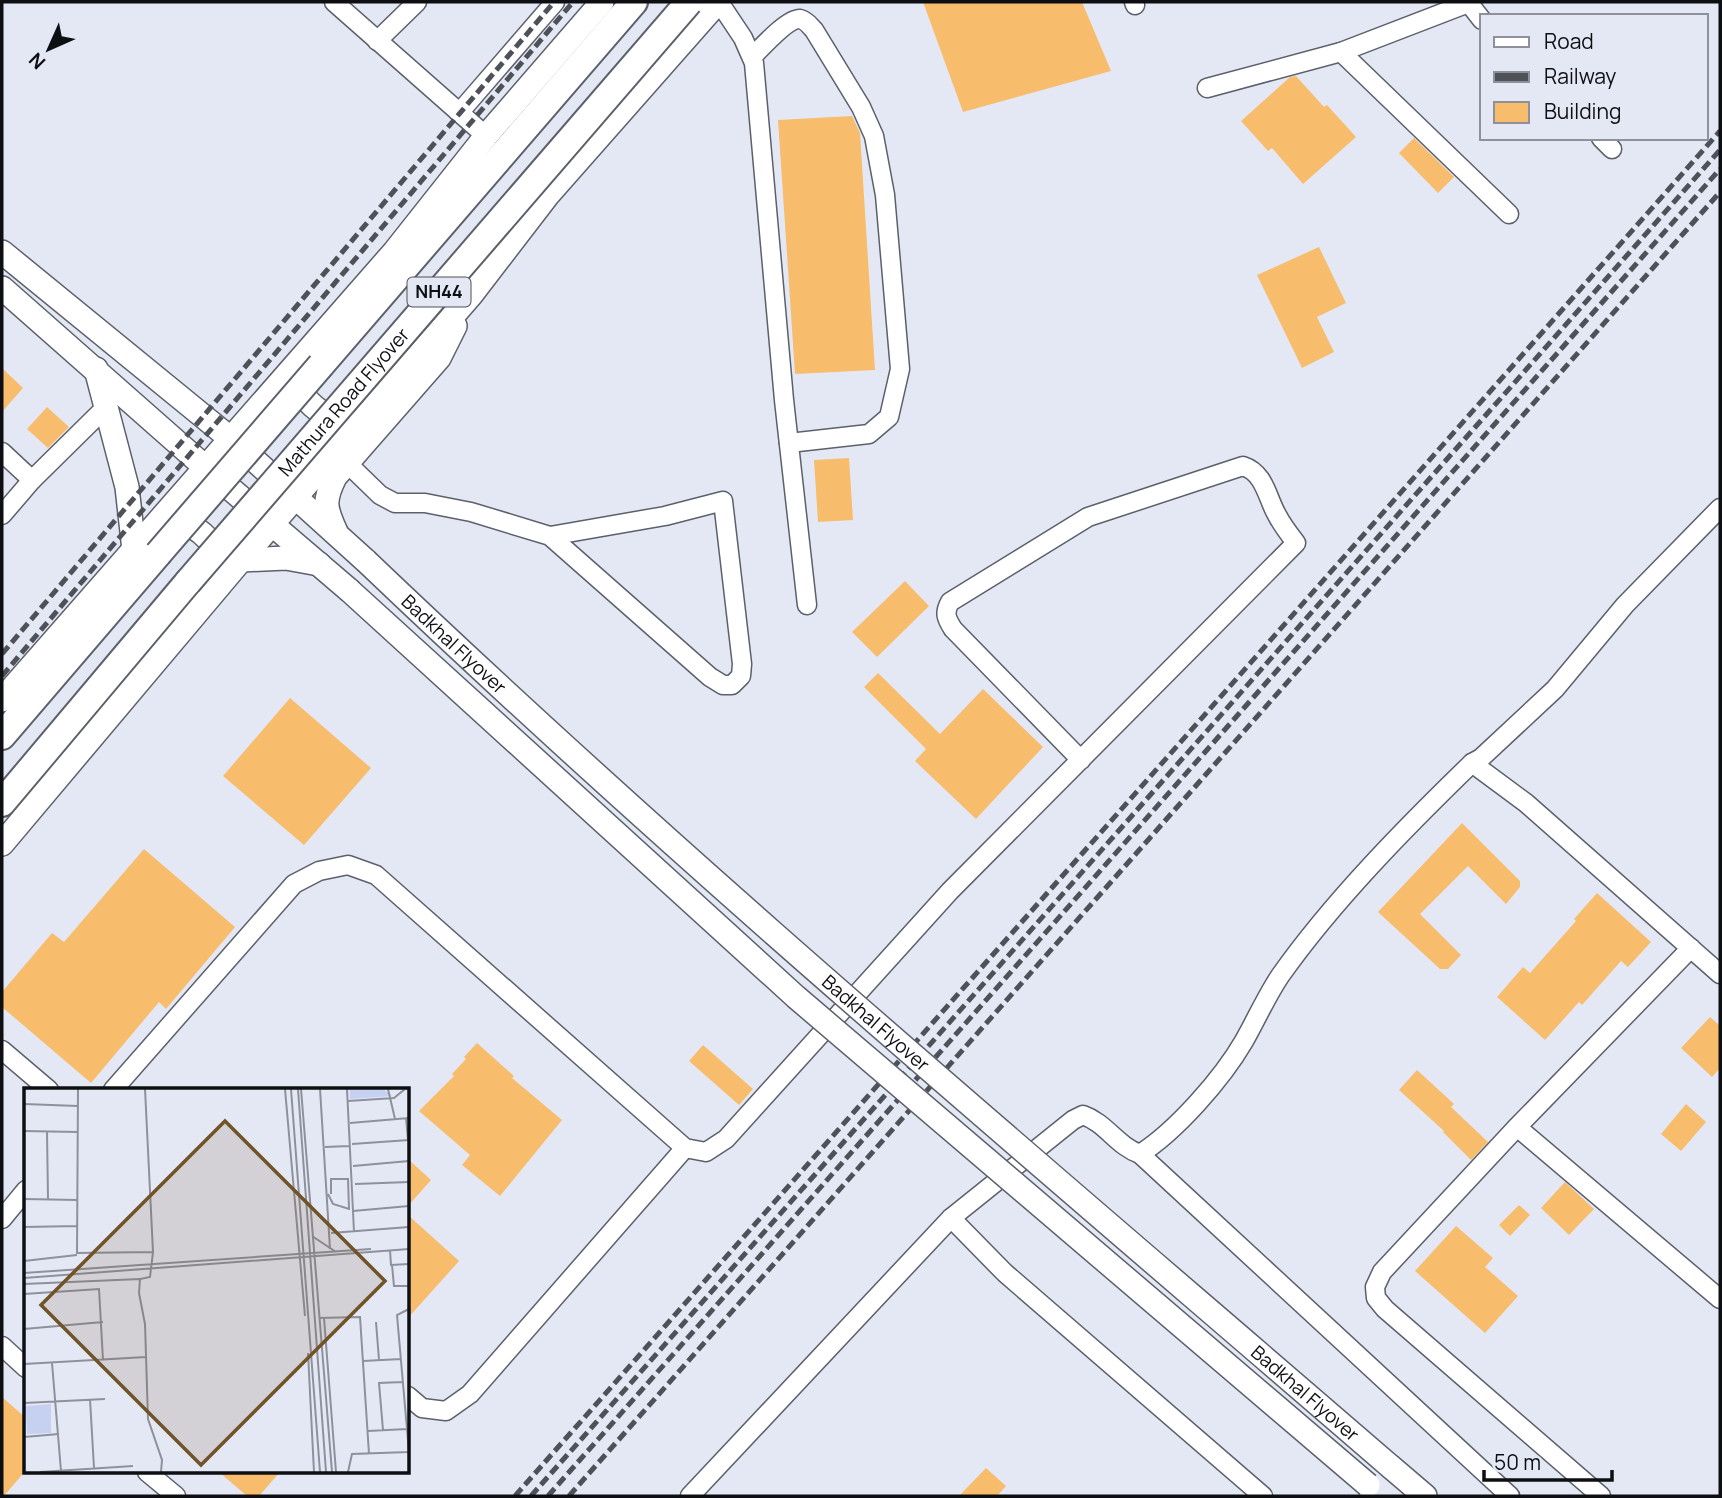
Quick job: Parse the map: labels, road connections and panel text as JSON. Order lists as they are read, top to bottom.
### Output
{
  "streets": {
    "highway": ["NH44", "Mathura Road Flyover"],
    "main road": ["Badkhal Flyover"]
  },
  "legend": ["Road", "Railway", "Building"],
  "scale_bar": "50 m",
  "north": "bottom left"
}
